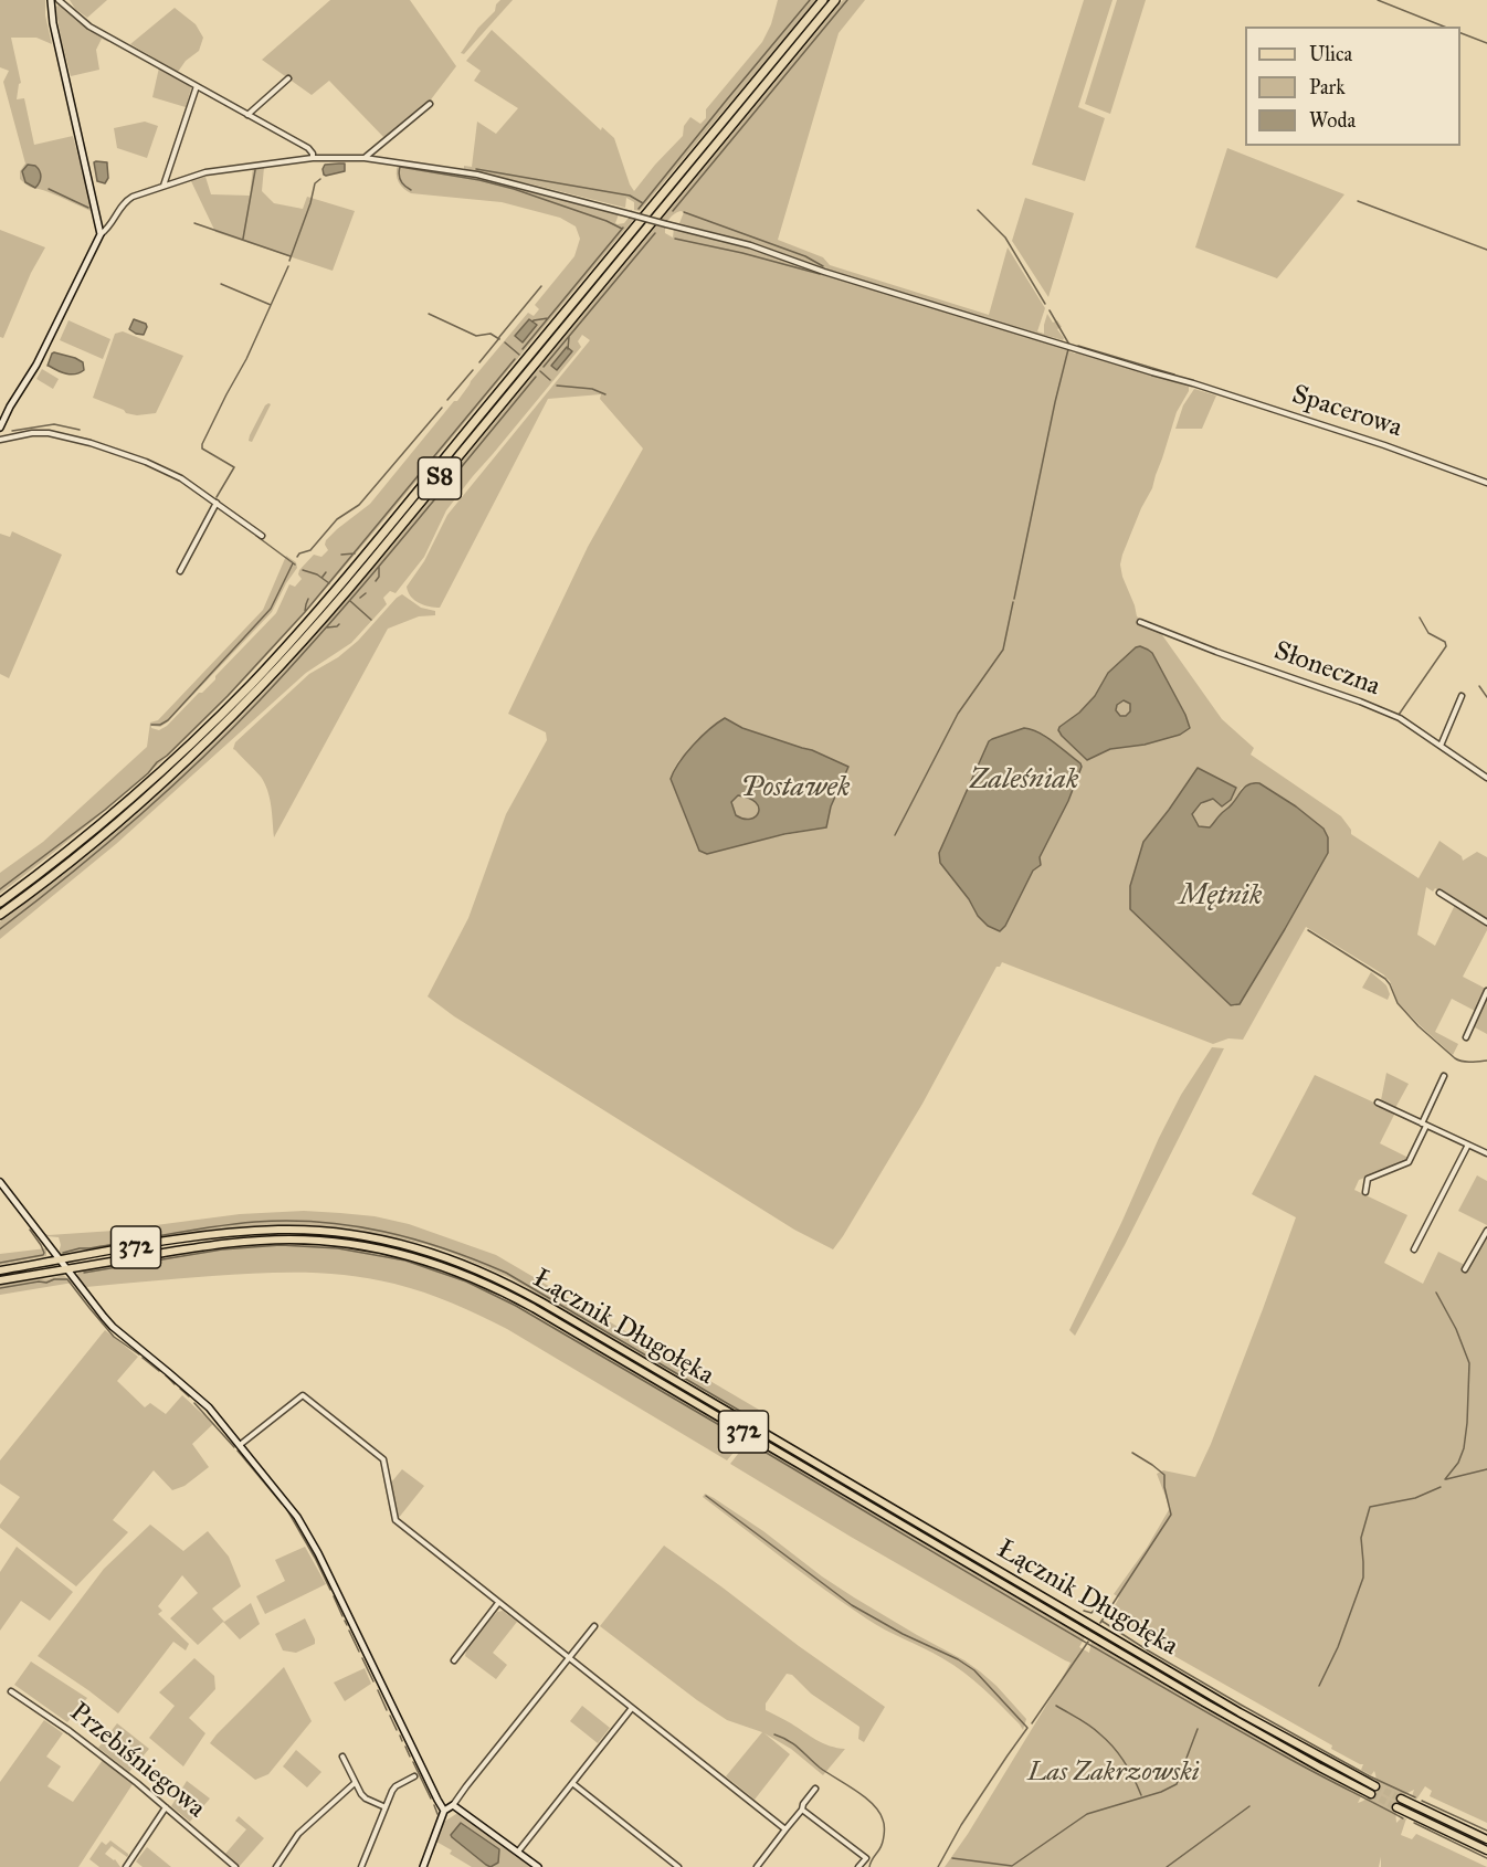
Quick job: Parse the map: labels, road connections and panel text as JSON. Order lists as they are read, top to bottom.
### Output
{
  "streets": {
    "highway": ["S8"],
    "main road": ["372", "Łącznik Długołęka"],
    "street": ["Spacerowa", "Słoneczna", "Przebiśniegowa"]
  },
  "water": ["Zaleśniak", "Postawek", "Mętnik"],
  "parks": ["Las Zakrzowski"],
  "legend": ["Ulica", "Park", "Woda"]
}
